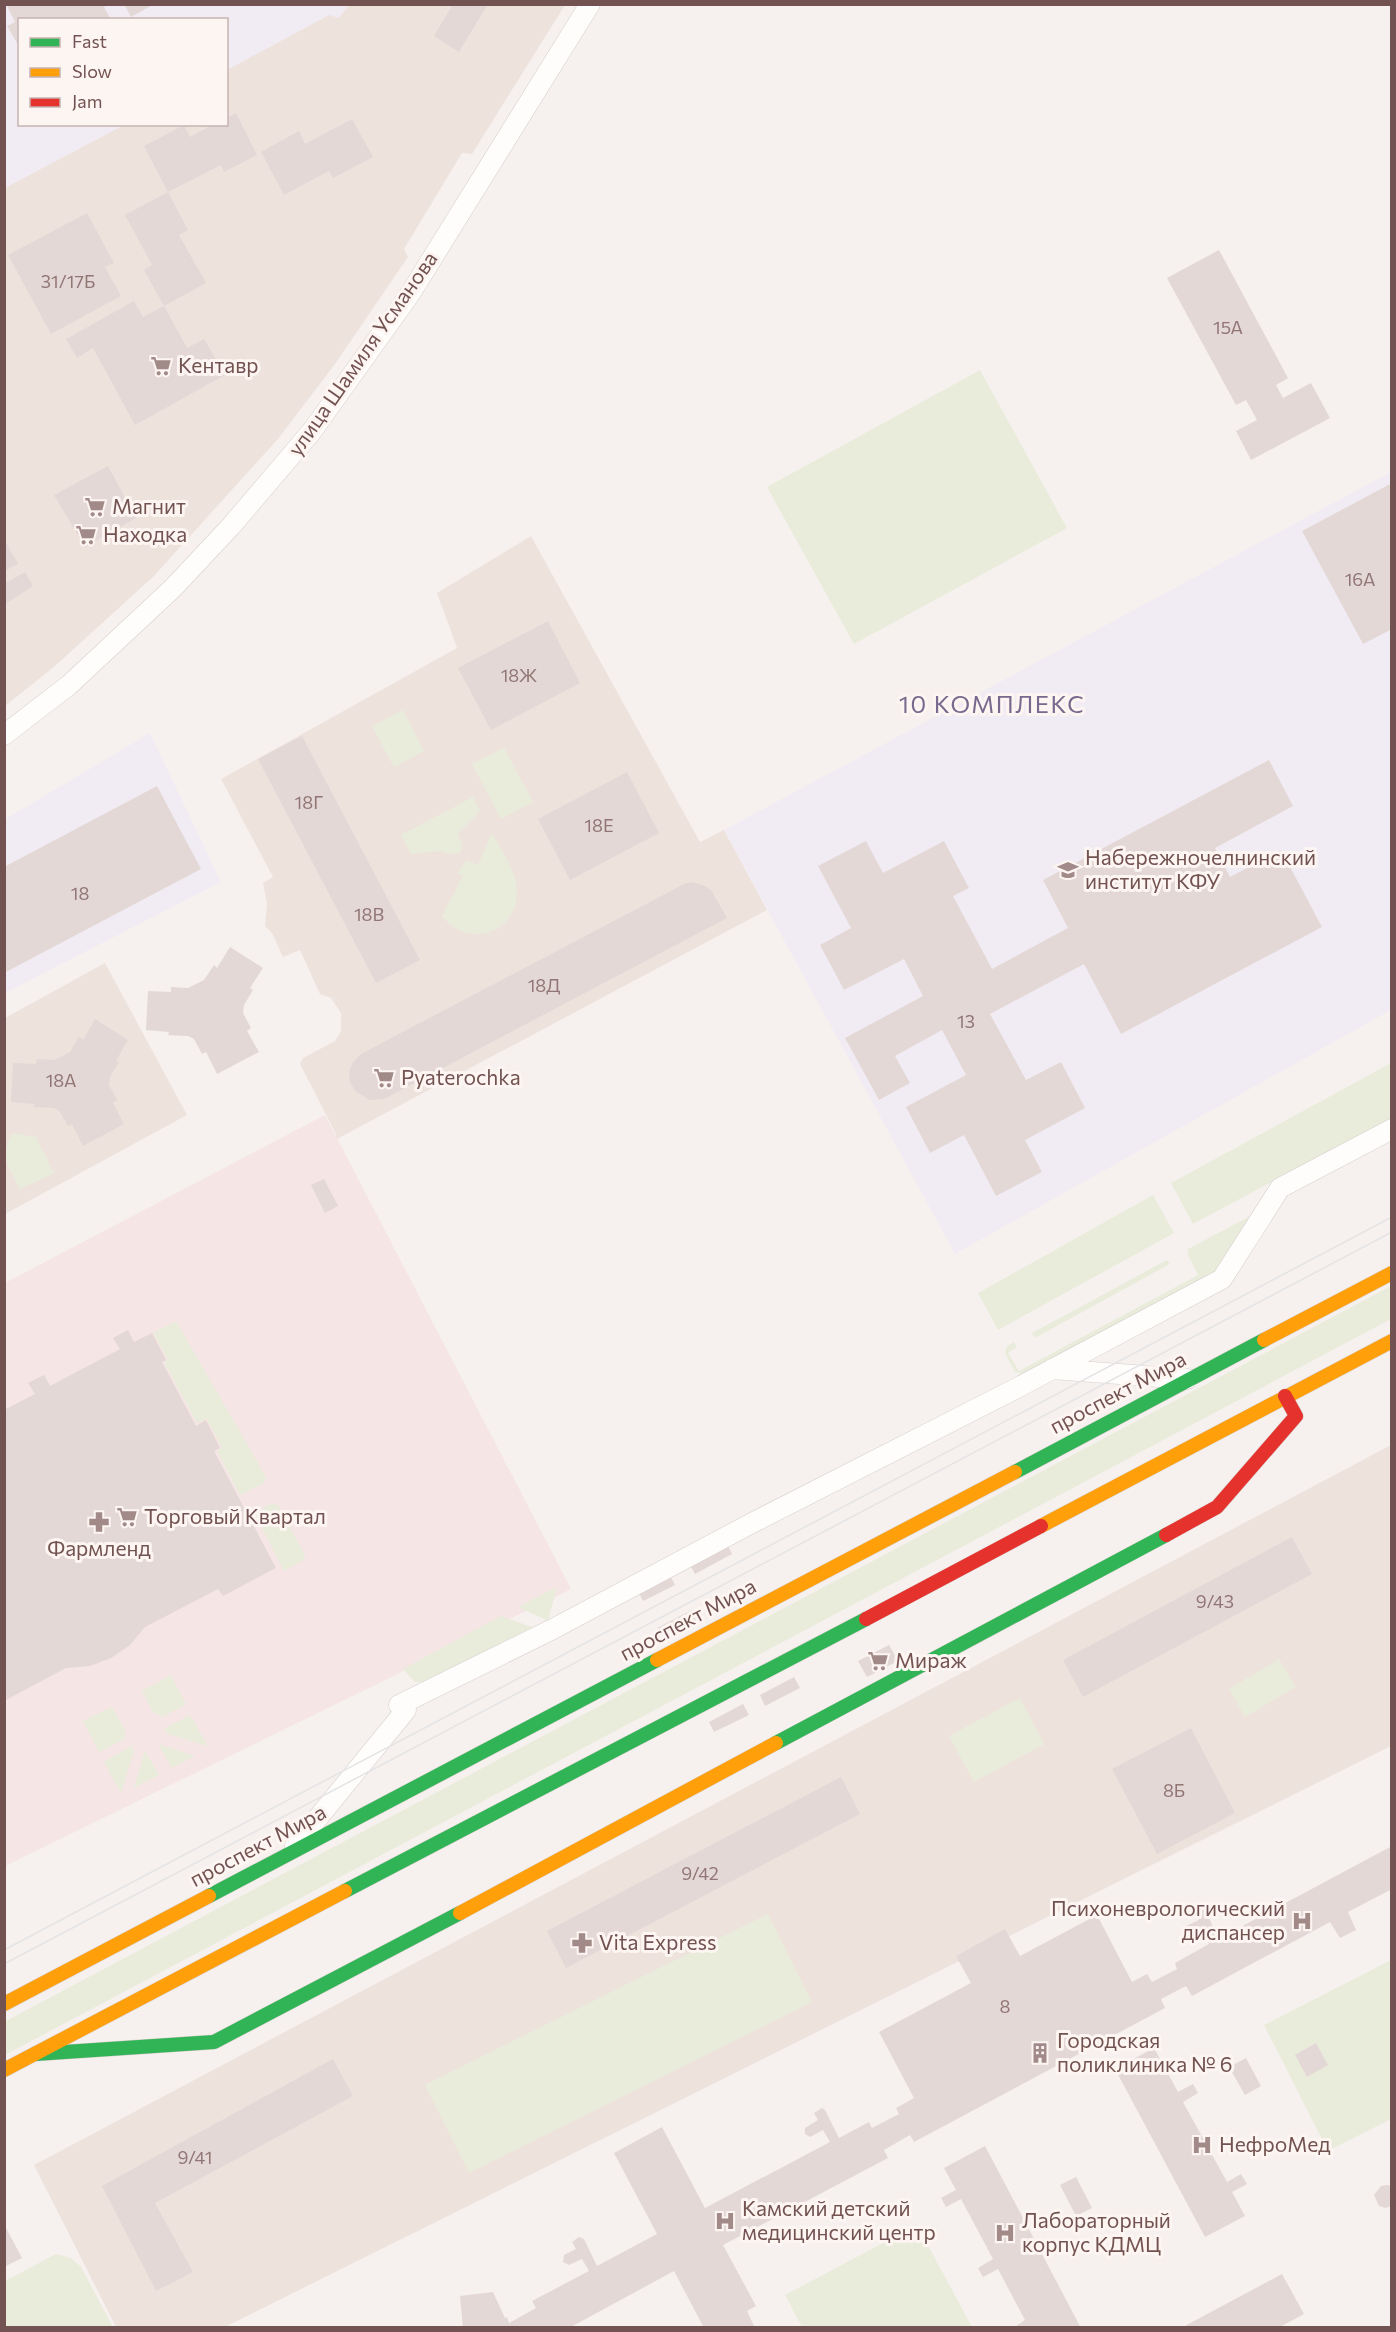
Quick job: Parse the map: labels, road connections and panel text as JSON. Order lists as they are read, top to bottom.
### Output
{
  "streets": {
    "main road": ["проспект Мира"],
    "street": ["улица Шамиля Усманова"]
  },
  "districts": ["10 КОМПЛЕКС"],
  "places": {
    "supermarket": [
      "Кентавр",
      "Магнит",
      "Находка",
      "Pyaterochka",
      "Торговый Квартал",
      "Мираж"
    ],
    "school or university": ["Набережночелнинский институт КФУ"],
    "pharmacy": ["Фармленд", "Vita Express"],
    "hospital": [
      "Психоневрологический диспансер",
      "НефроМед",
      "Камский детский медицинский центр",
      "Лабораторный корпус КДМЦ"
    ],
    "building": ["Городская поликлиника № 6"]
  },
  "house_numbers": [
    "31/17Б",
    "15А",
    "16А",
    "18Ж",
    "18Г",
    "18Е",
    "18",
    "18В",
    "18Д",
    "13",
    "18А",
    "9/43",
    "8Б",
    "9/42",
    "8",
    "9/41"
  ],
  "legend": ["Fast", "Slow", "Jam"]
}
